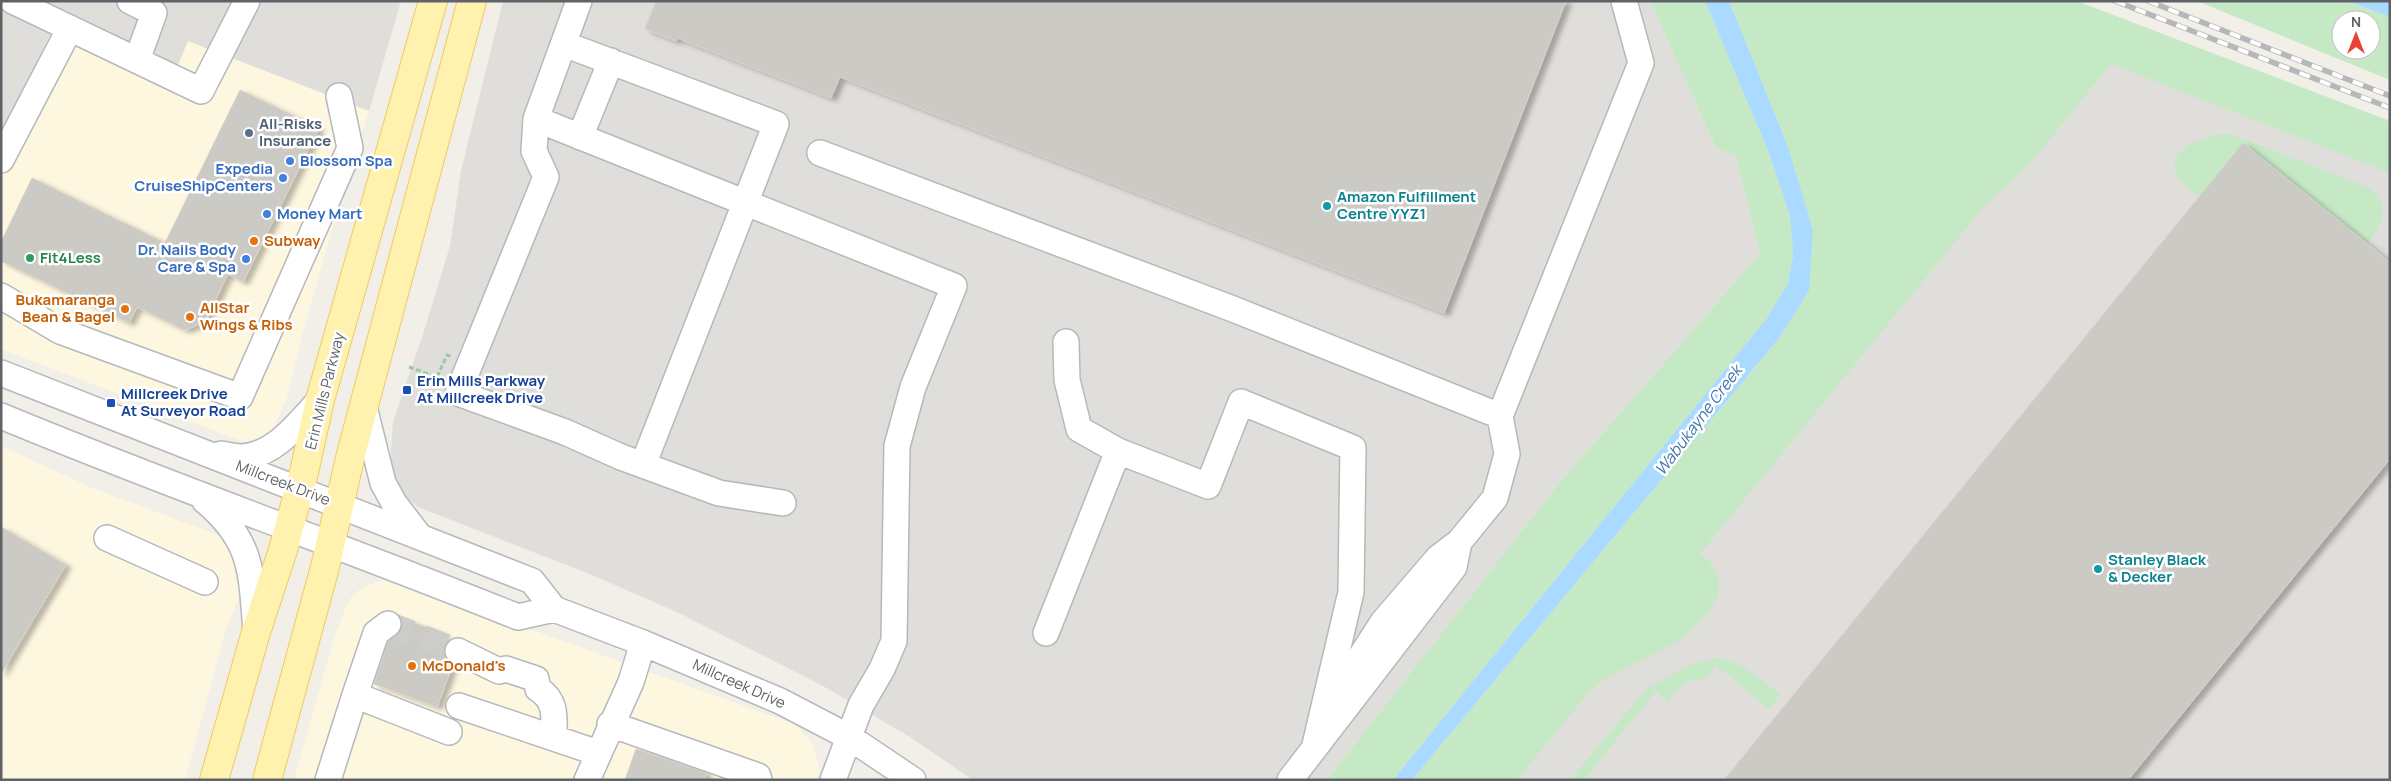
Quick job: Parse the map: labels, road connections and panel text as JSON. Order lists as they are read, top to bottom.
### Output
{
  "streets": {
    "main road": ["Erin Mills Parkway"],
    "street": ["Millcreek Drive"]
  },
  "crossings": [
    ["Erin Mills Parkway", "Millcreek Drive"]
  ],
  "water": ["Wabukayne Creek"],
  "places": {
    "other": [
      "All-Risks Insurance",
      "Blossom Spa",
      "Expedia CruiseShipCenters",
      "Amazon Fulfillment Centre YYZ1",
      "Money Mart",
      "Subway",
      "Fit4Less",
      "Dr. Nails Body Care & Spa",
      "Bukamaranga Bean & Bagel",
      "AllStar Wings & Ribs",
      "Stanley Black & Decker",
      "McDonald's"
    ],
    "transit": ["Erin Mills Parkway At Millcreek Drive", "Millcreek Drive At Surveyor Road"]
  },
  "north": "top"
}
